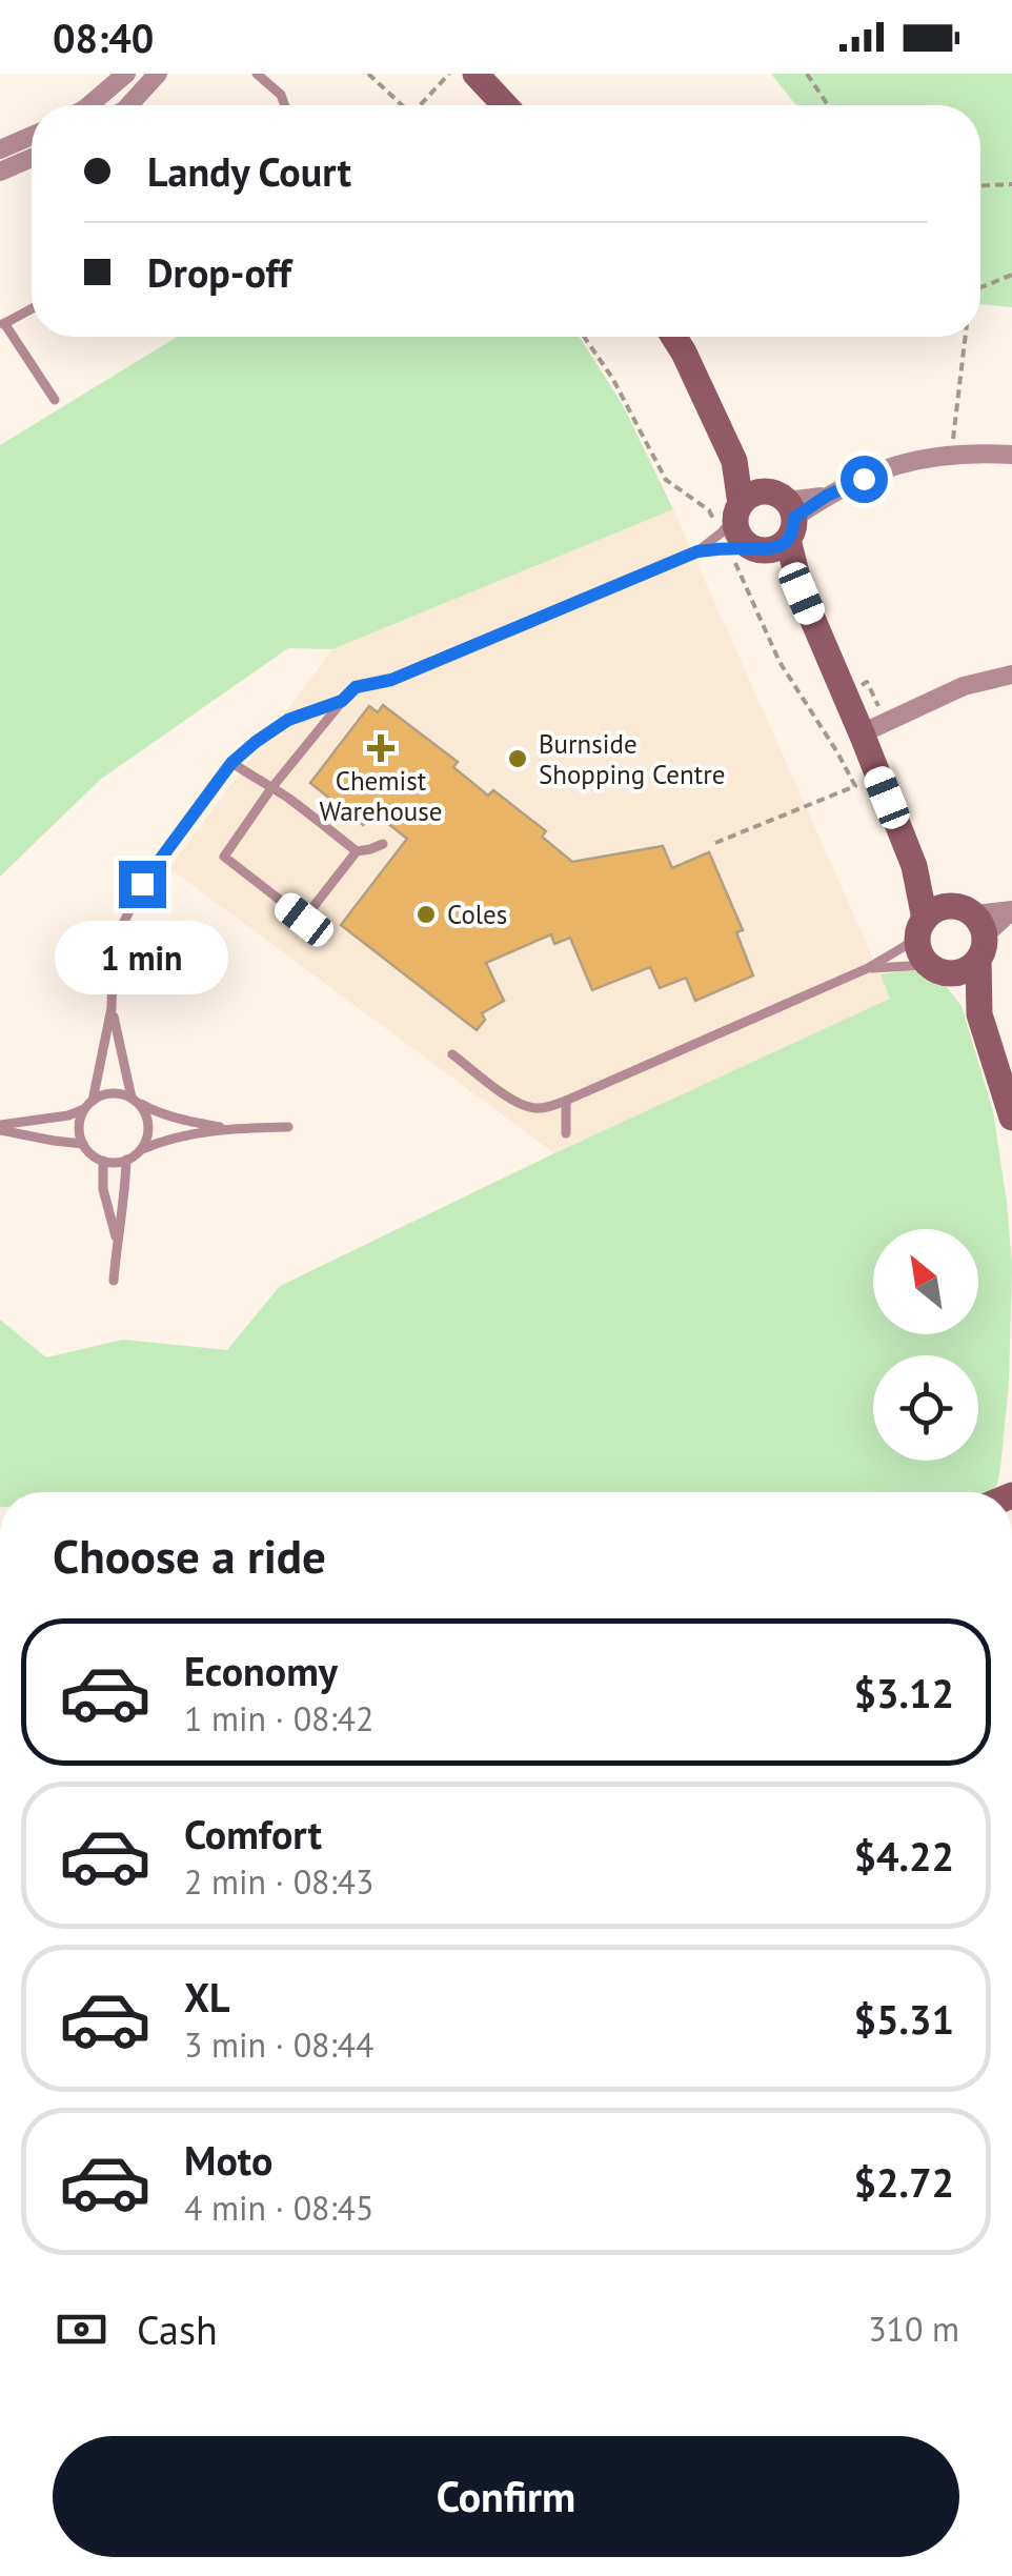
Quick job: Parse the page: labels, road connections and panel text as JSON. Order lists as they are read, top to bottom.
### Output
{
  "places": {
    "health": ["Chemist Warehouse"],
    "other": ["Burnside Shopping Centre", "Coles"]
  },
  "north": "top left",
  "page": {
    "status": "08:40",
    "banner": ["Landy Court", "Drop-off"],
    "bubble": "1 min",
    "heading": "Choose a ride",
    "list": [
      {
        "name": "Economy",
        "note": "1 min · 08:42",
        "value": "$3.12"
      },
      {
        "name": "Comfort",
        "note": "2 min · 08:43",
        "value": "$4.22"
      },
      {
        "name": "XL",
        "note": "3 min · 08:44",
        "value": "$5.31"
      },
      {
        "name": "Moto",
        "note": "4 min · 08:45",
        "value": "$2.72"
      }
    ],
    "pay": ["Cash", "310 m"],
    "buttons": "Confirm"
  }
}
